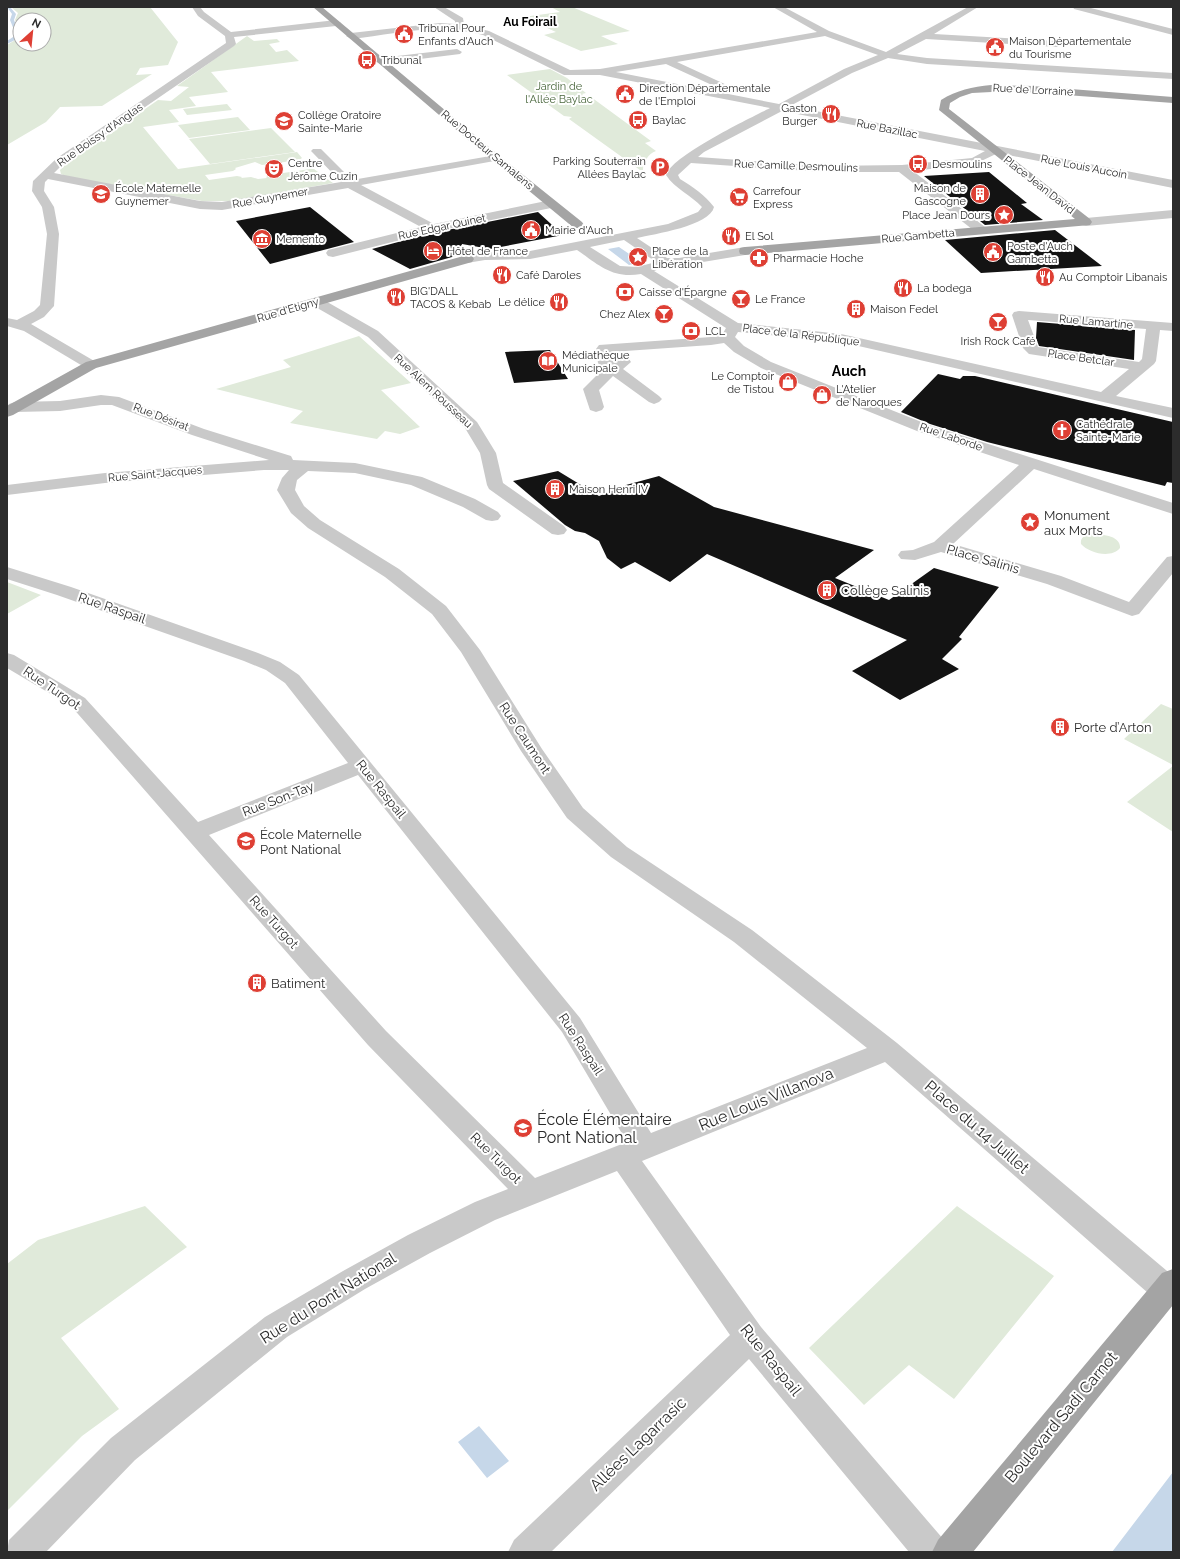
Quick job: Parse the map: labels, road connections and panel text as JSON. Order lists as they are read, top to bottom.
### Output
{
  "streets": {
    "main road": [
      "Rue de Lorraine",
      "Rue Docteur Samalens",
      "Place Jean David",
      "Rue Gambetta",
      "Rue d'Etigny",
      "Boulevard Sadi Carnot"
    ],
    "street": [
      "Rue Bazillac",
      "Rue Boissy d'Anglas",
      "Rue Camille Desmoulins",
      "Rue Louis Aucoin",
      "Rue Guynemer",
      "Rue Edgar Quinet",
      "Rue Lamartine",
      "Place de la République",
      "Place Betclar",
      "Rue Alem Rousseau",
      "Rue Désirat",
      "Rue Laborde",
      "Rue Saint-Jacques",
      "Place Salinis",
      "Rue Raspail",
      "Rue Turgot",
      "Rue Caumont",
      "Rue Son-Tay",
      "Rue Louis Villanova",
      "Place du 14 Juillet",
      "Rue du Pont National",
      "Allées Lagarrasic"
    ]
  },
  "crossings": [
    ["Rue de Lorraine", "Rue Bazillac"],
    ["Rue de Lorraine", "Rue Louis Aucoin"],
    ["Rue de Lorraine", "Place Jean David"],
    ["Rue Bazillac", "Rue Louis Aucoin"],
    ["Rue Bazillac", "Place Jean David"],
    ["Rue Boissy d'Anglas", "Rue Guynemer"],
    ["Rue Docteur Samalens", "Rue Guynemer"],
    ["Rue Docteur Samalens", "Rue Edgar Quinet"],
    ["Rue Camille Desmoulins", "Place Jean David"],
    ["Rue Louis Aucoin", "Place Jean David"],
    ["Place Jean David", "Rue Gambetta"],
    ["Rue d'Etigny", "Rue Alem Rousseau"],
    ["Rue d'Etigny", "Rue Désirat"],
    ["Rue Lamartine", "Place Betclar"],
    ["Place de la République", "Place Betclar"],
    ["Place de la République", "Rue Laborde"],
    ["Rue Désirat", "Rue Saint-Jacques"],
    ["Rue Désirat", "Rue Caumont"],
    ["Rue Laborde", "Place Salinis"],
    ["Rue Saint-Jacques", "Rue Caumont"],
    ["Rue Raspail", "Rue Son-Tay"],
    ["Rue Raspail", "Rue Louis Villanova"],
    ["Rue Raspail", "Rue du Pont National"],
    ["Rue Raspail", "Allées Lagarrasic"],
    ["Rue Turgot", "Rue Son-Tay"],
    ["Rue Turgot", "Rue du Pont National"],
    ["Rue Caumont", "Place du 14 Juillet"],
    ["Rue Louis Villanova", "Place du 14 Juillet"],
    ["Rue Louis Villanova", "Rue du Pont National"],
    ["Place du 14 Juillet", "Boulevard Sadi Carnot"]
  ],
  "districts": ["Au Foirail", "Auch"],
  "parks": ["Jardin de l'Allée Baylac"],
  "places": {
    "public building": [
      "Tribunal Pour Enfants d'Auch",
      "Maison Départementale du Tourisme",
      "Direction Départementale de l'Emploi",
      "Mairie d'Auch",
      "Poste d'Auch Gambetta"
    ],
    "bus stop": ["Tribunal", "Baylac", "Desmoulins"],
    "restaurant": [
      "Gaston Burger",
      "El Sol",
      "Café Daroles",
      "Au Comptoir Libanais",
      "La bodega",
      "BIG'DALL TACOS & Kebab",
      "Le délice"
    ],
    "school or university": [
      "Collège Oratoire Sainte-Marie",
      "École Maternelle Guynemer",
      "École Maternelle Pont National",
      "École Élémentaire Pont National"
    ],
    "parking": ["Parking Souterrain Allées Baylac"],
    "theatre": ["Centre Jérôme Cuzin"],
    "building": [
      "Maison de Gascogne",
      "Maison Fedel",
      "Maison Henri IV",
      "Collège Salinis",
      "Porte d’Arton",
      "Batiment"
    ],
    "supermarket": ["Carrefour Express"],
    "place": ["Place Jean Dours", "Place de la Libération", "Monument aux Morts"],
    "museum": ["Memento"],
    "hotel": ["Hôtel de France"],
    "pharmacy": ["Pharmacie Hoche"],
    "bank": ["Caisse d'Épargne", "LCL"],
    "bar": ["Le France", "Chez Alex", "Irish Rock Café"],
    "library": ["Médiathèque Municipale"],
    "shop": ["Le Comptoir de Tistou", "L'Atelier de Naroques"],
    "church": ["Cathédrale Sainte-Marie"]
  },
  "north": "top right"
}
